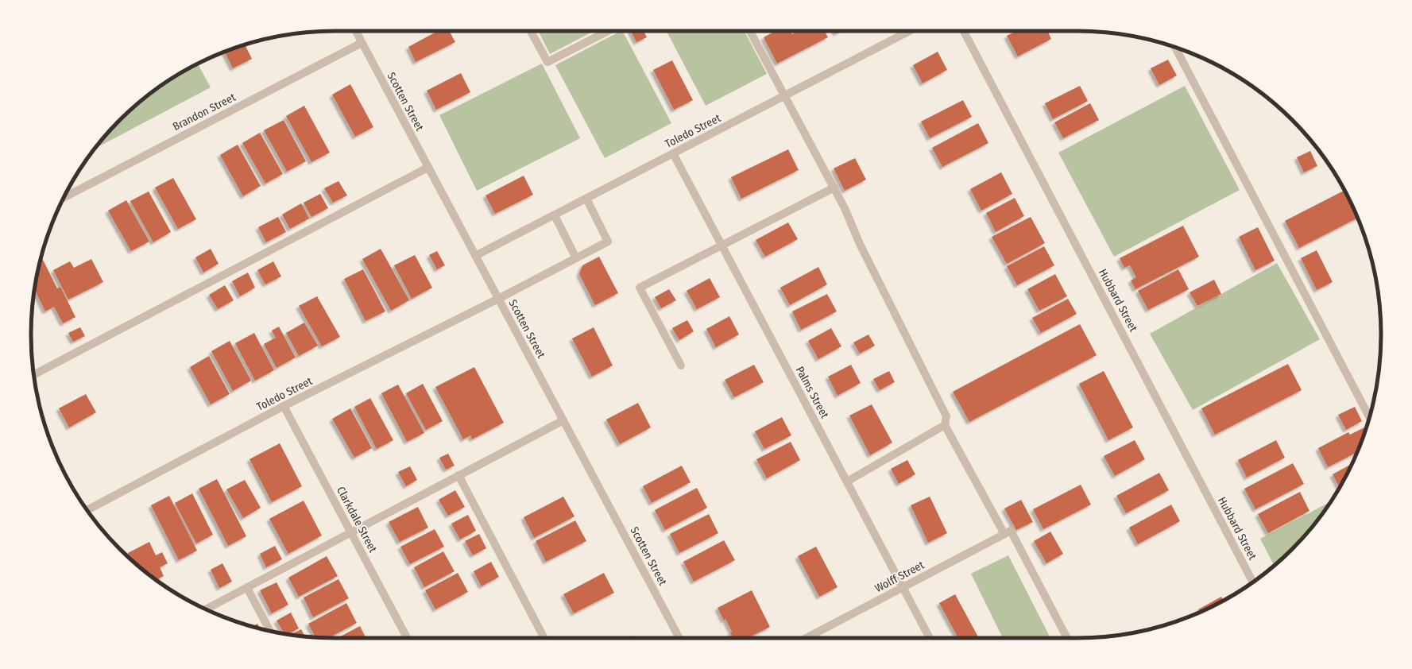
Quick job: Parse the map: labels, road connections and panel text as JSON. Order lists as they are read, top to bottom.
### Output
{
  "streets": {
    "street": [
      "Scotten Street",
      "Brandon Street",
      "Toledo Street",
      "Hubbard Street",
      "Palms Street",
      "Clarkdale Street",
      "Wolff Street"
    ]
  },
  "crossings": [
    ["Scotten Street", "Brandon Street"],
    ["Scotten Street", "Toledo Street"],
    ["Toledo Street", "Palms Street"],
    ["Toledo Street", "Clarkdale Street"],
    ["Palms Street", "Wolff Street"]
  ]
}
